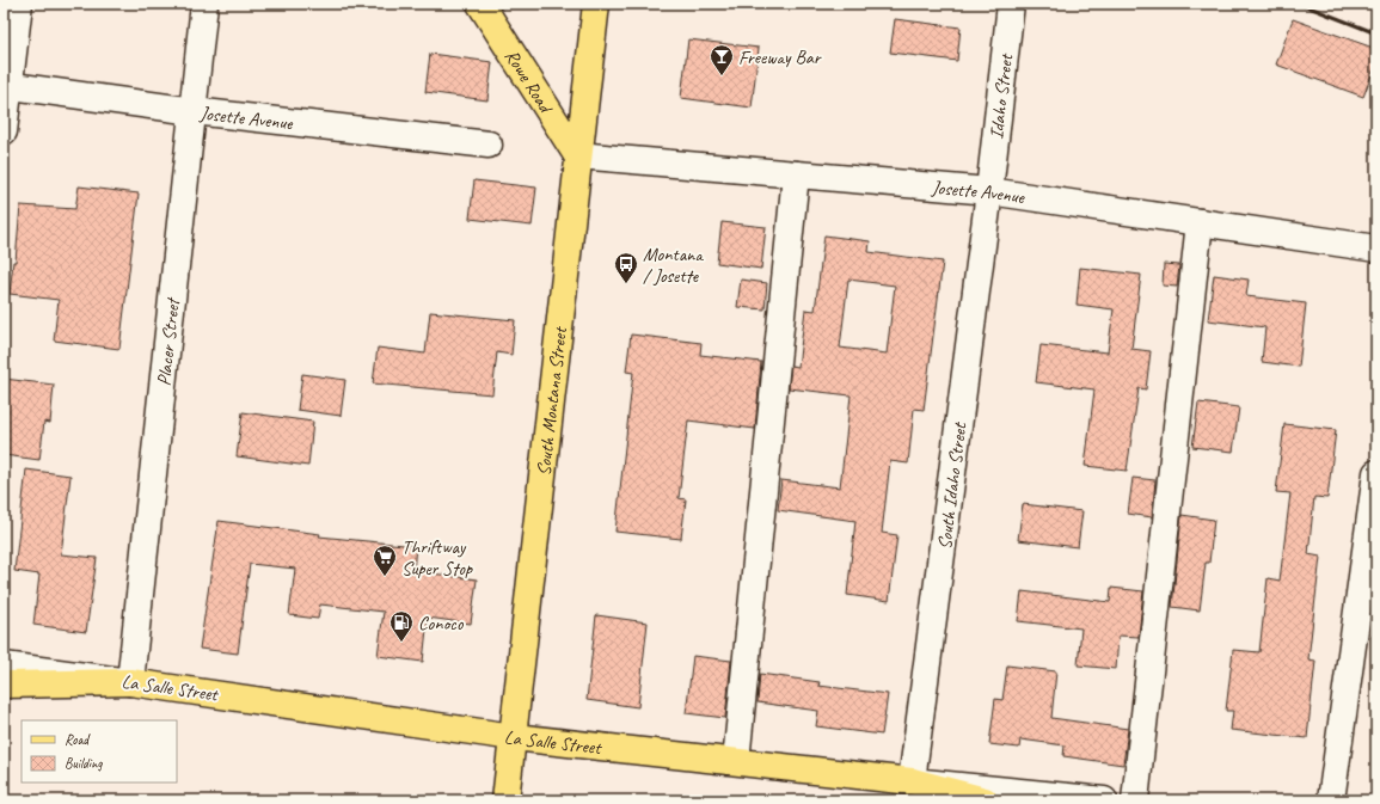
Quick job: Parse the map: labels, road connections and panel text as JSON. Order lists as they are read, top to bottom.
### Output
{
  "streets": {
    "main road": ["Rowe Road", "South Montana Street", "La Salle Street"],
    "street": [
      "Idaho Street",
      "Josette Avenue",
      "Placer Street",
      "South Idaho Street"
    ]
  },
  "crossings": [
    ["Rowe Road", "Josette Avenue"],
    ["Rowe Road", "South Montana Street"],
    ["Idaho Street", "Josette Avenue"],
    ["Idaho Street", "South Idaho Street"],
    ["Josette Avenue", "Placer Street"],
    ["Josette Avenue", "South Montana Street"],
    ["Josette Avenue", "South Idaho Street"],
    ["Placer Street", "La Salle Street"],
    ["South Montana Street", "La Salle Street"],
    ["South Idaho Street", "La Salle Street"]
  ],
  "places": {
    "bar": ["Freeway Bar"],
    "bus stop": ["Montana / Josette"],
    "supermarket": ["Thriftway Super Stop"],
    "fuel station": ["Conoco"]
  },
  "legend": ["Road", "Building"]
}
